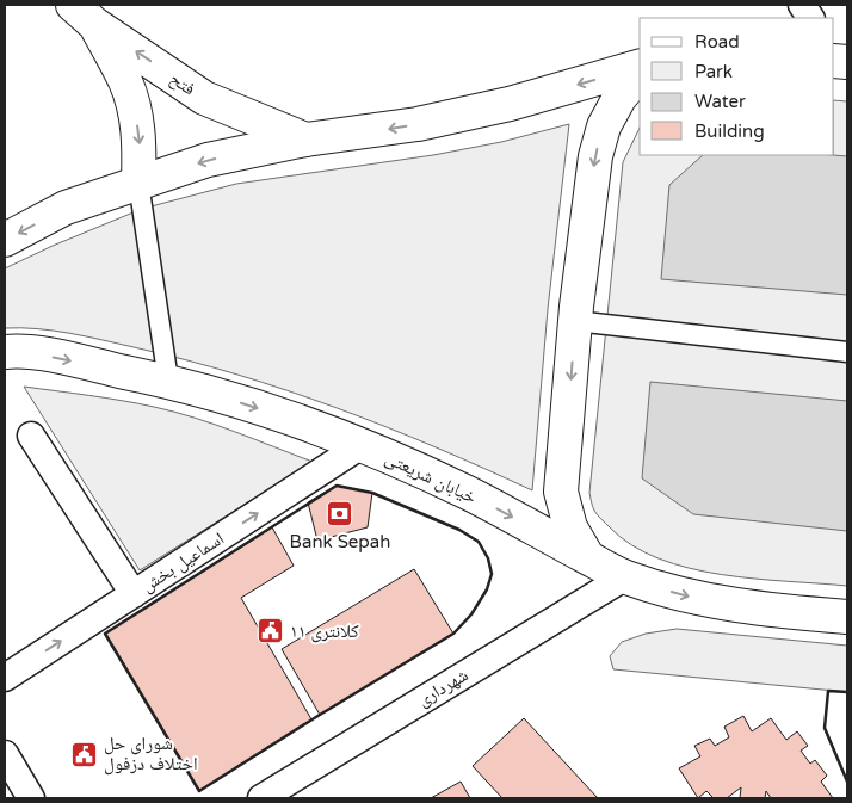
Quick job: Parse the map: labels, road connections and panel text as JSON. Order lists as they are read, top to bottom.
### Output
{
  "streets": {
    "main road": ["فتح", "خیابان شریعتی"],
    "street": ["اسماعیل بخش", "شهرداری"]
  },
  "crossings": [
    ["خیابان شریعتی", "اسماعیل بخش"],
    ["خیابان شریعتی", "شهرداری"]
  ],
  "one_way": ["فتح", "خیابان شریعتی", "اسماعیل بخش"],
  "places": {
    "bank": ["Bank Sepah"],
    "public building": ["کلانتری ۱۱", "شورای حل اختلاف دزفول"]
  },
  "legend": [
    "Road",
    "Park",
    "Water",
    "Building"
  ]
}
